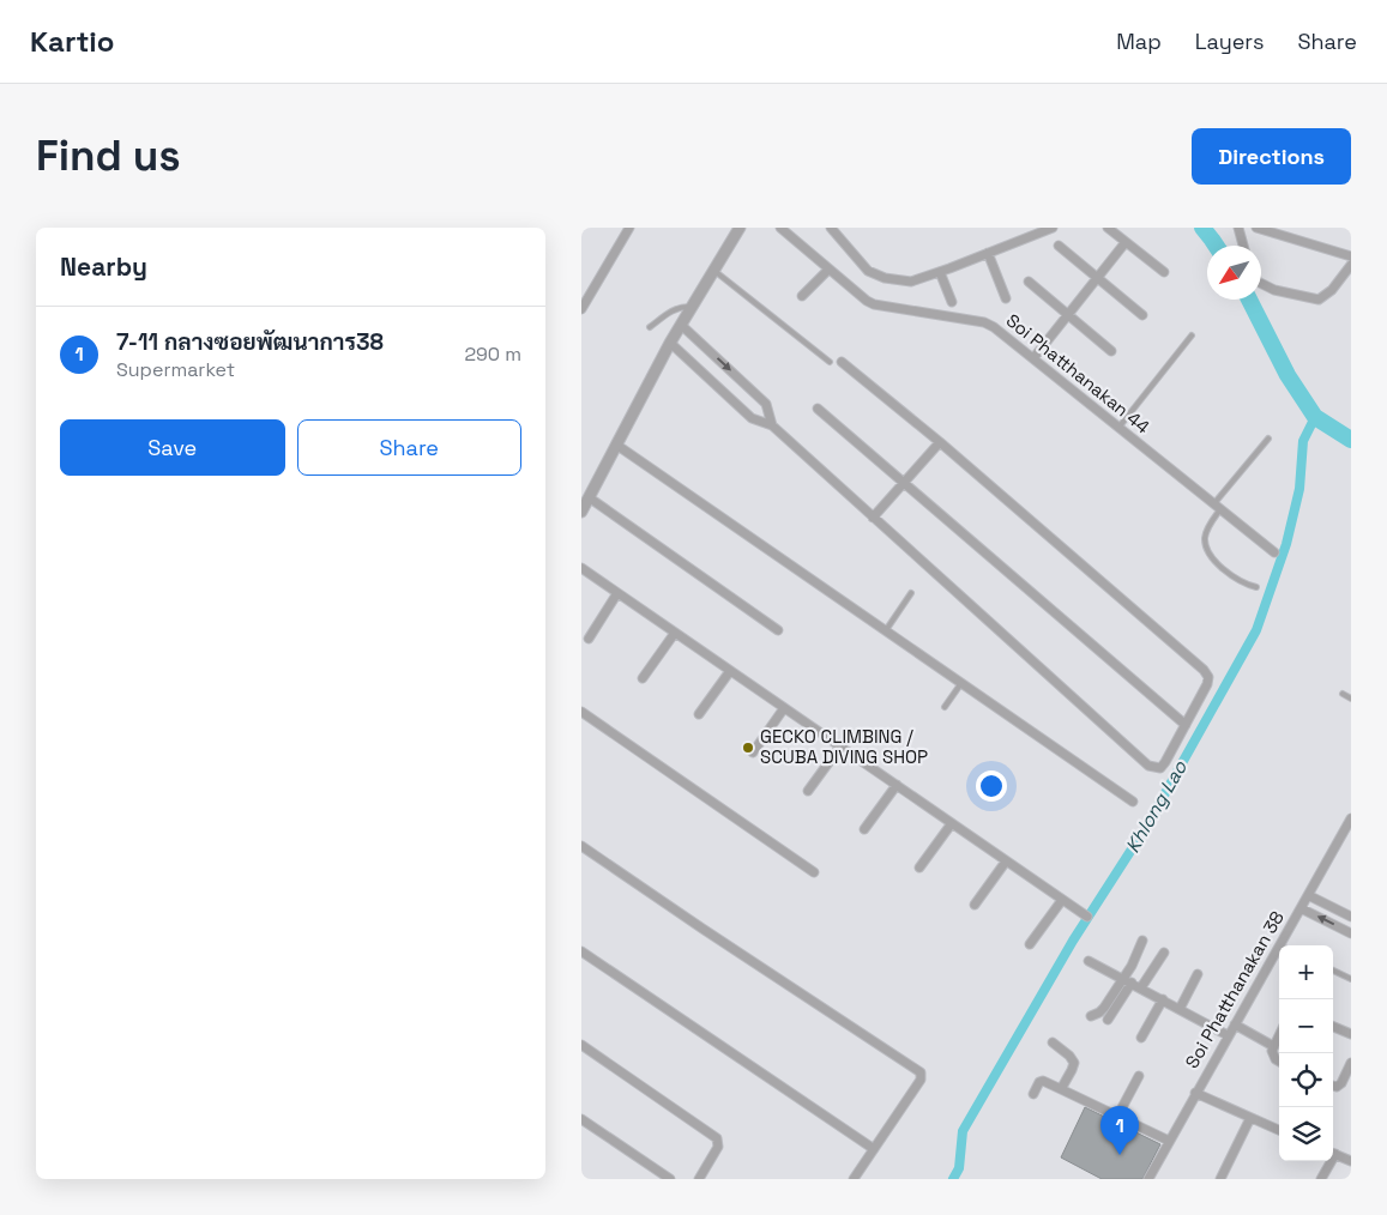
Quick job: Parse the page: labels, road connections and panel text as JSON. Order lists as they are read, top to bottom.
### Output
{
  "streets": {
    "street": ["Soi Phatthanakan 44", "Soi Phatthanakan 38"]
  },
  "water": ["Khlong Lao"],
  "places": ["GECKO CLIMBING / SCUBA DIVING SHOP"],
  "north": "bottom left",
  "page": {
    "header": "Kartio",
    "nav": ["Map", "Layers", "Share"],
    "buttons": [
      "Directions",
      ["Save", "Share"]
    ],
    "title": "Find us",
    "heading": "Nearby",
    "list": [
      {
        "mark": "1",
        "name": "7-11 กลางซอยพัฒนาการ38",
        "note": "Supermarket",
        "value": "290 m"
      }
    ],
    "map_buttons": ["+", "−"],
    "pins": "1"
  }
}
